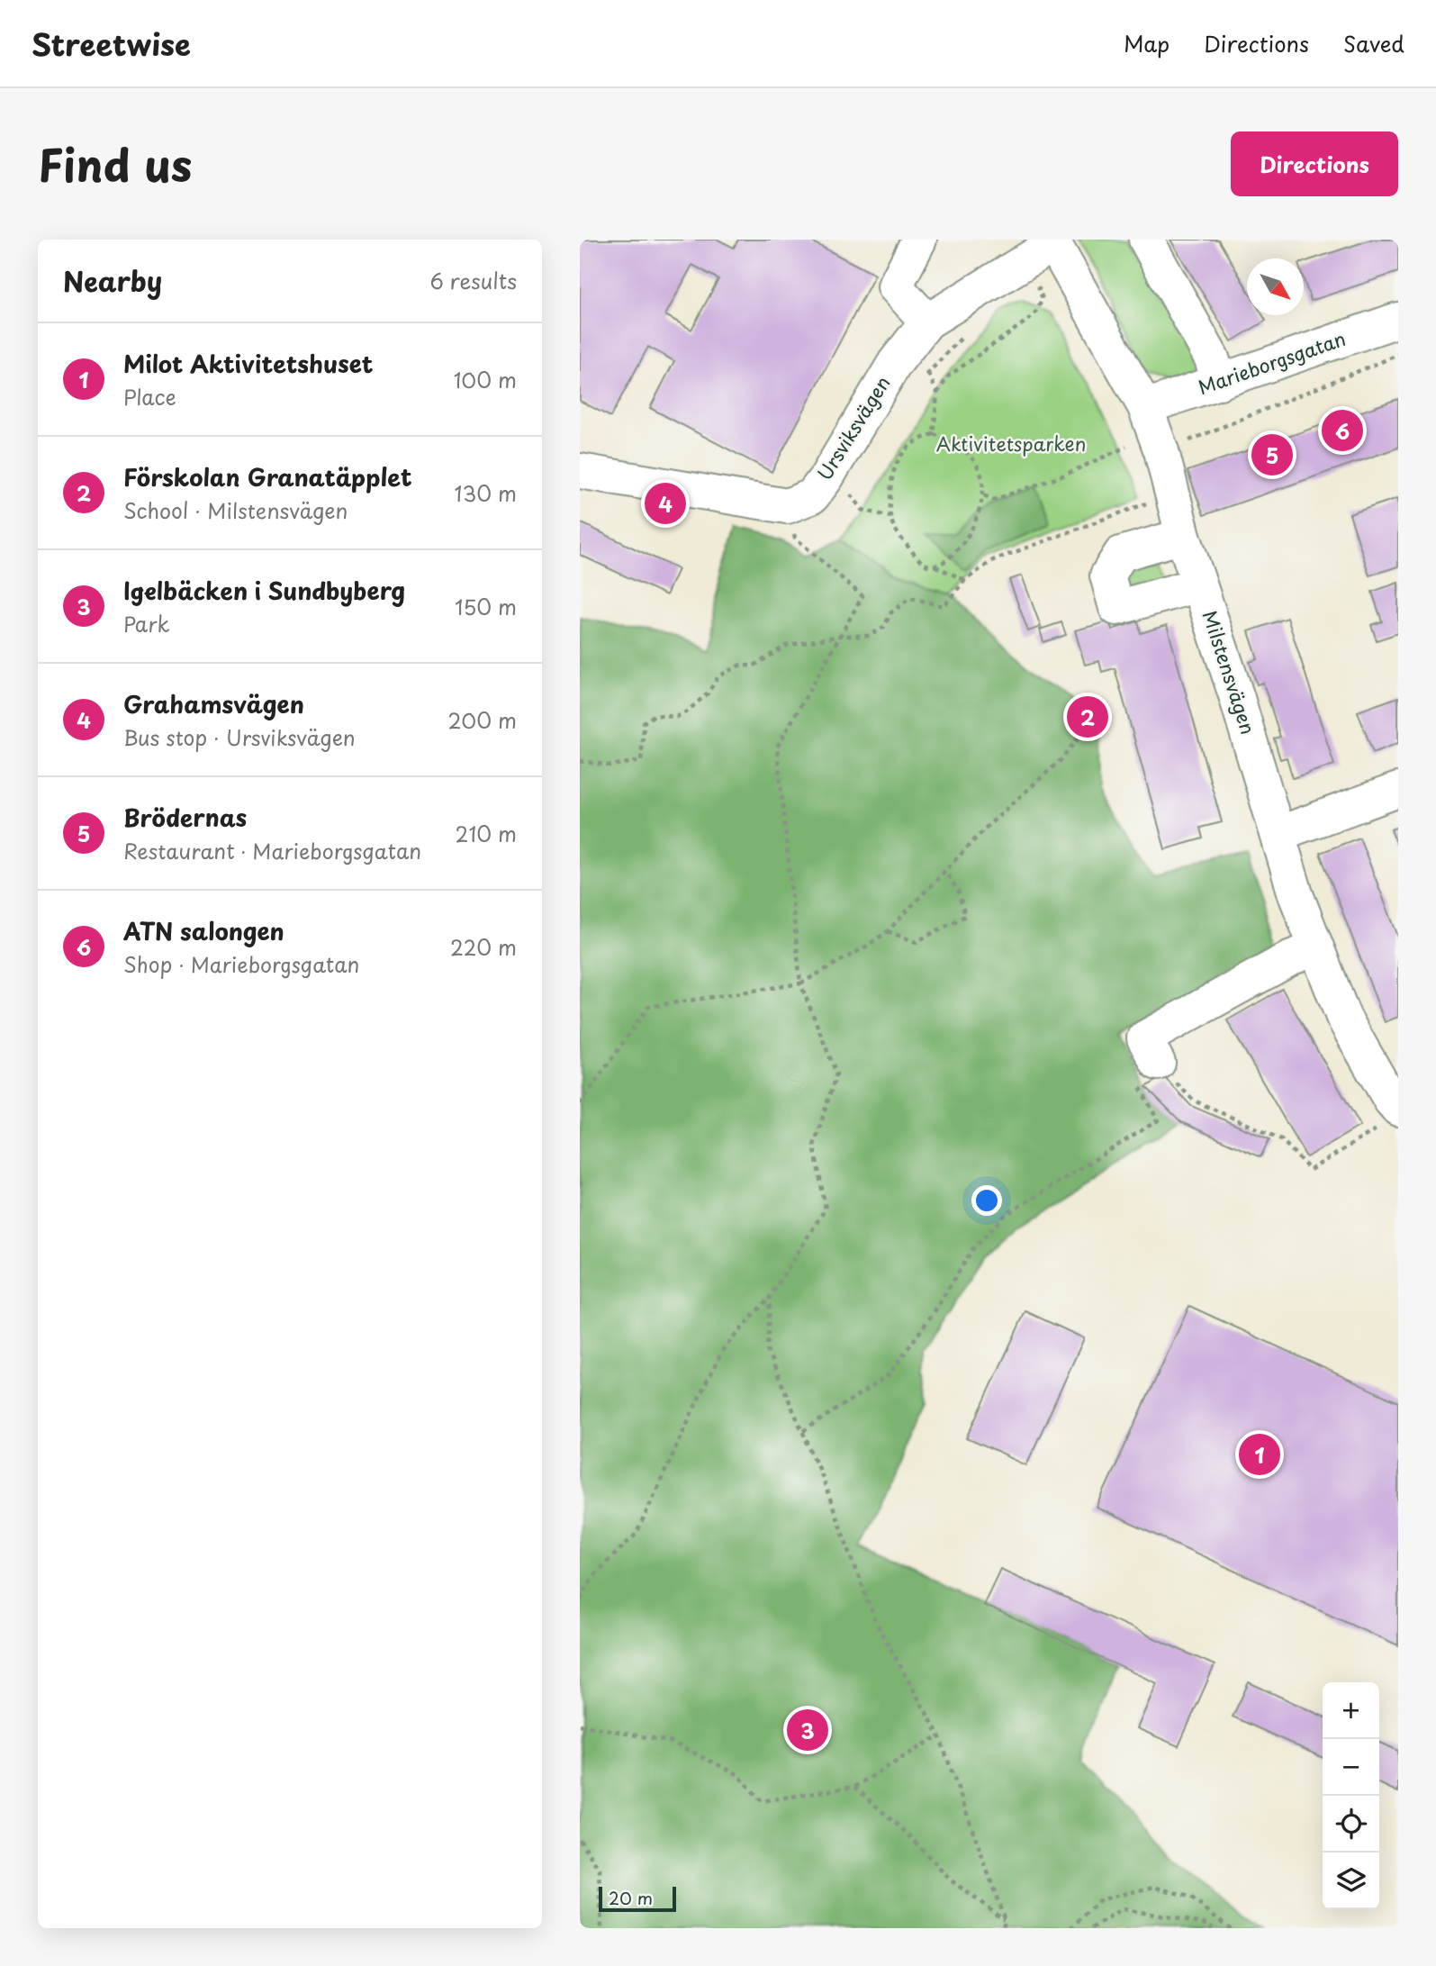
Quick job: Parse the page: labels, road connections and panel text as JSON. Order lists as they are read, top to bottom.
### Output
{
  "streets": {
    "street": ["Marieborgsgatan", "Ursviksvägen", "Milstensvägen"]
  },
  "crossings": [
    ["Marieborgsgatan", "Milstensvägen"],
    ["Ursviksvägen", "Milstensvägen"]
  ],
  "parks": ["Aktivitetsparken"],
  "scale_bar": "20 m",
  "north": "bottom right",
  "page": {
    "header": "Streetwise",
    "nav": ["Map", "Directions", "Saved"],
    "title": "Find us",
    "buttons": "Directions",
    "heading": ["Nearby", "6 results"],
    "list": [
      {
        "mark": "1",
        "name": "Milot Aktivitetshuset",
        "note": "Place",
        "value": "100 m"
      },
      {
        "mark": "2",
        "name": "Förskolan Granatäpplet",
        "note": "School · Milstensvägen",
        "value": "130 m"
      },
      {
        "mark": "3",
        "name": "Igelbäcken i Sundbyberg",
        "note": "Park",
        "value": "150 m"
      },
      {
        "mark": "4",
        "name": "Grahamsvägen",
        "note": "Bus stop · Ursviksvägen",
        "value": "200 m"
      },
      {
        "mark": "5",
        "name": "Brödernas",
        "note": "Restaurant · Marieborgsgatan",
        "value": "210 m"
      },
      {
        "mark": "6",
        "name": "ATN salongen",
        "note": "Shop · Marieborgsgatan",
        "value": "220 m"
      }
    ],
    "pins": [
      "6",
      "5",
      "4",
      "2",
      "1",
      "3"
    ],
    "map_buttons": ["+", "−"],
    "scale": "20 m"
  }
}
